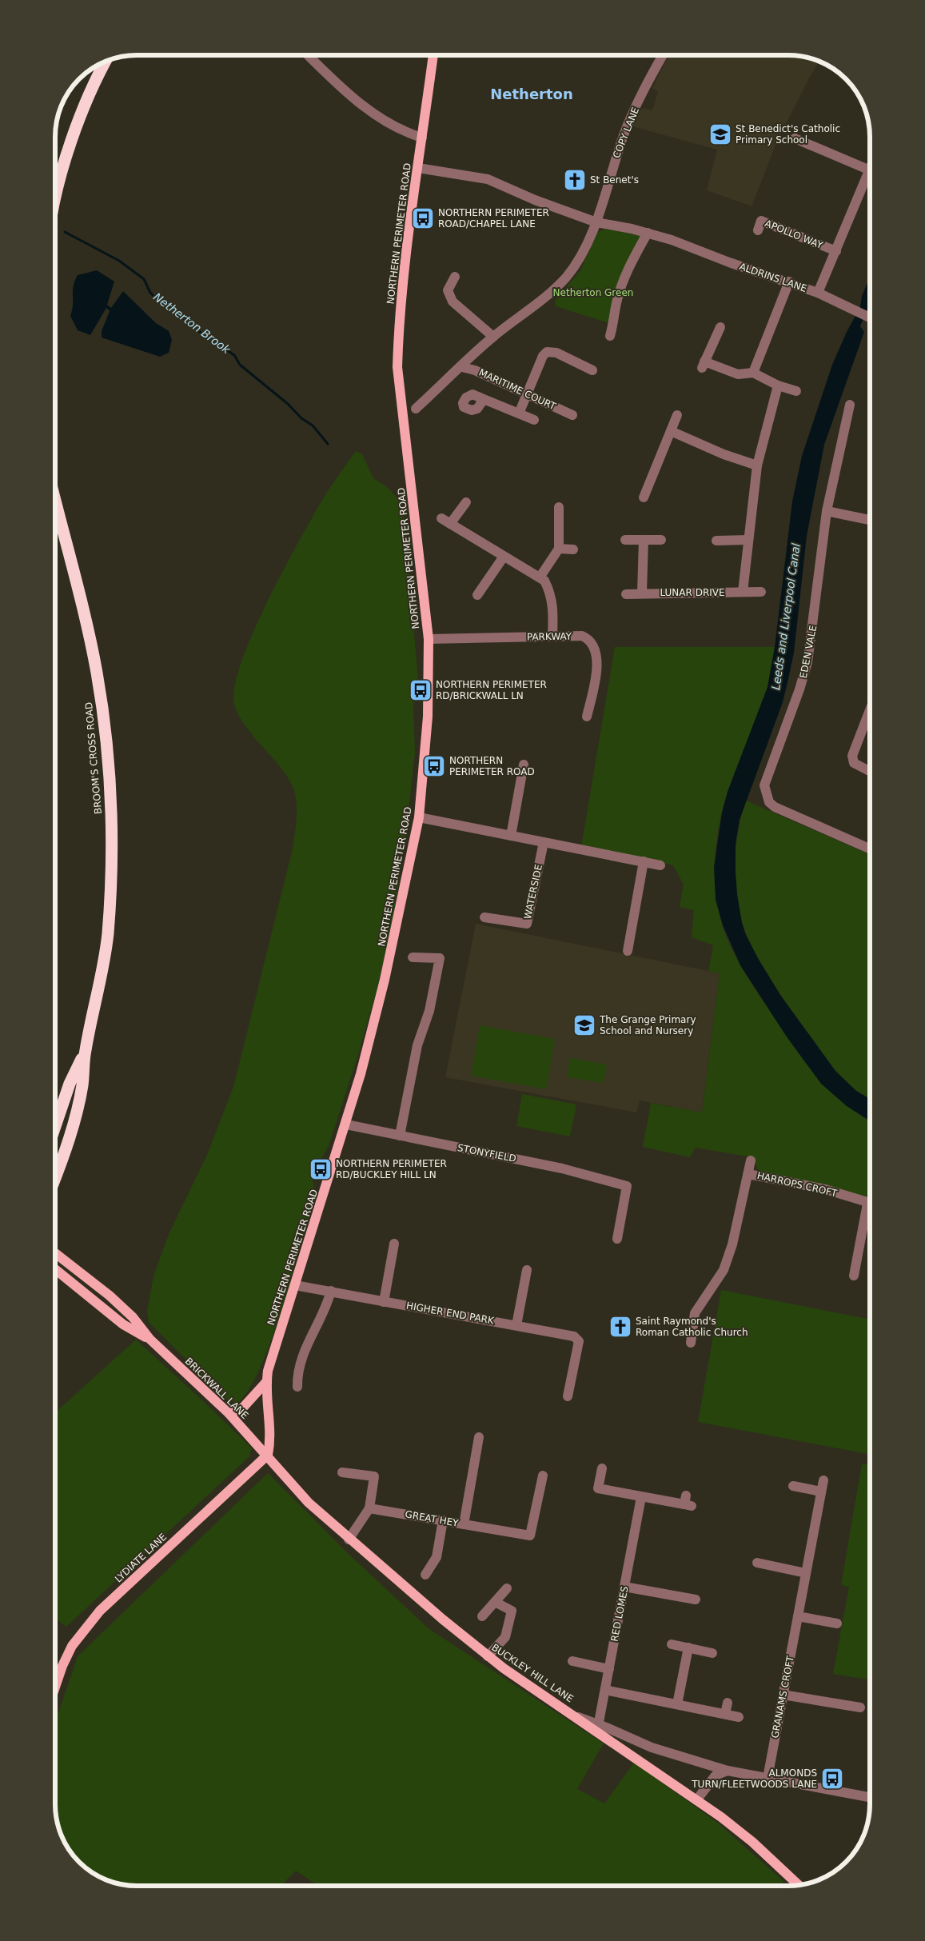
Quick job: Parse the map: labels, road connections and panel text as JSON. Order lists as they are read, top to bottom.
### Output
{
  "streets": {
    "highway": ["BROOM'S CROSS ROAD"],
    "main road": [
      "NORTHERN PERIMETER ROAD",
      "BRICKWALL LANE",
      "LYDIATE LANE",
      "BUCKLEY HILL LANE"
    ],
    "street": [
      "COPY LANE",
      "APOLLO WAY",
      "ALDRINS LANE",
      "MARITIME COURT",
      "LUNAR DRIVE",
      "PARKWAY",
      "EDEN VALE",
      "WATERSIDE",
      "STONYFIELD",
      "HARROPS CROFT",
      "HIGHER END PARK",
      "GREAT HEY",
      "RED LOMES",
      "GRANAMS CROFT"
    ]
  },
  "crossings": [
    ["NORTHERN PERIMETER ROAD", "PARKWAY"],
    ["NORTHERN PERIMETER ROAD", "STONYFIELD"],
    ["NORTHERN PERIMETER ROAD", "HIGHER END PARK"],
    ["NORTHERN PERIMETER ROAD", "BRICKWALL LANE"],
    ["NORTHERN PERIMETER ROAD", "LYDIATE LANE"],
    ["NORTHERN PERIMETER ROAD", "BUCKLEY HILL LANE"],
    ["APOLLO WAY", "ALDRINS LANE"],
    ["BRICKWALL LANE", "LYDIATE LANE"],
    ["BRICKWALL LANE", "BUCKLEY HILL LANE"],
    ["LYDIATE LANE", "BUCKLEY HILL LANE"],
    ["RED LOMES", "BUCKLEY HILL LANE"]
  ],
  "districts": ["Netherton"],
  "water": ["Netherton Brook", "Leeds and Liverpool Canal"],
  "parks": ["Netherton Green"],
  "places": {
    "school or university": ["St Benedict's Catholic Primary School", "The Grange Primary School and Nursery"],
    "church": ["St Benet's", "Saint Raymond's Roman Catholic Church"],
    "bus stop": [
      "NORTHERN PERIMETER ROAD/CHAPEL LANE",
      "NORTHERN PERIMETER RD/BRICKWALL LN",
      "NORTHERN PERIMETER ROAD",
      "NORTHERN PERIMETER RD/BUCKLEY HILL LN",
      "ALMONDS TURN/FLEETWOODS LANE"
    ]
  }
}
